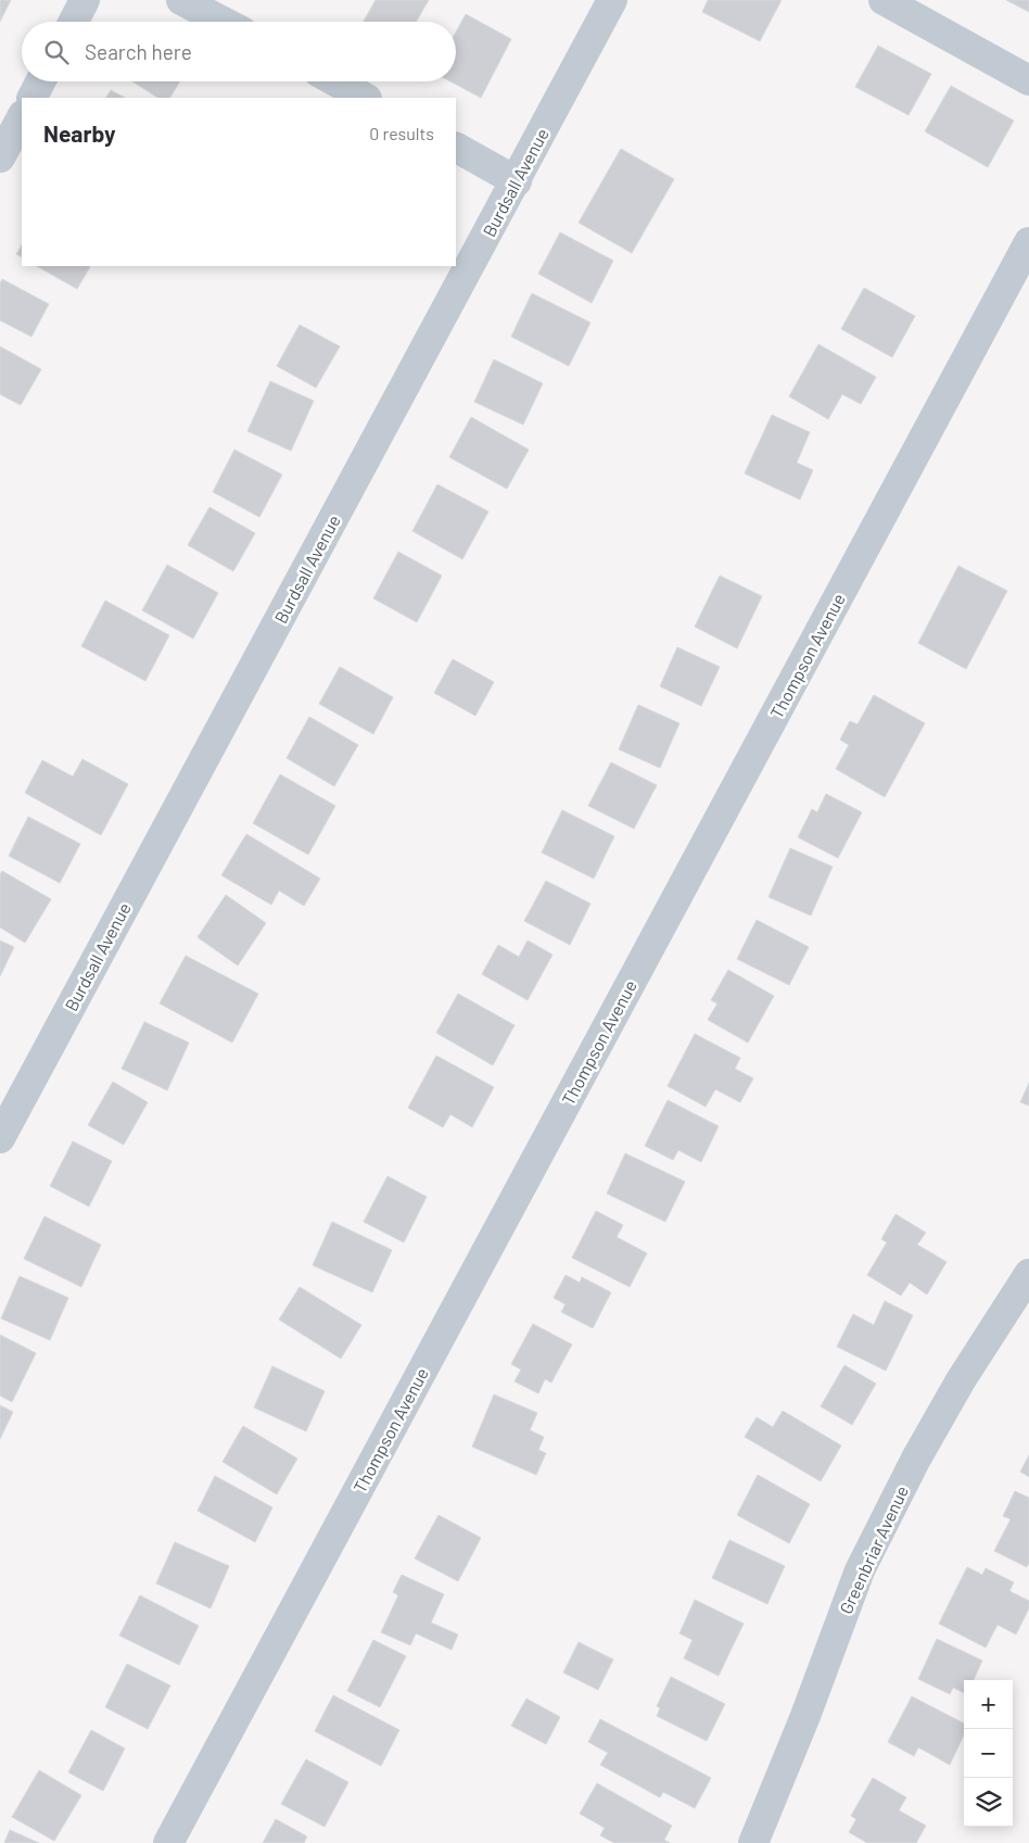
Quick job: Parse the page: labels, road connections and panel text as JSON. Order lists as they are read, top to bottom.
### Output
{
  "streets": {
    "street": ["Burdsall Avenue", "Thompson Avenue", "Greenbriar Avenue"]
  },
  "page": {
    "search": "Search here",
    "heading": ["Nearby", "0 results"],
    "map_buttons": ["+", "−"]
  }
}
